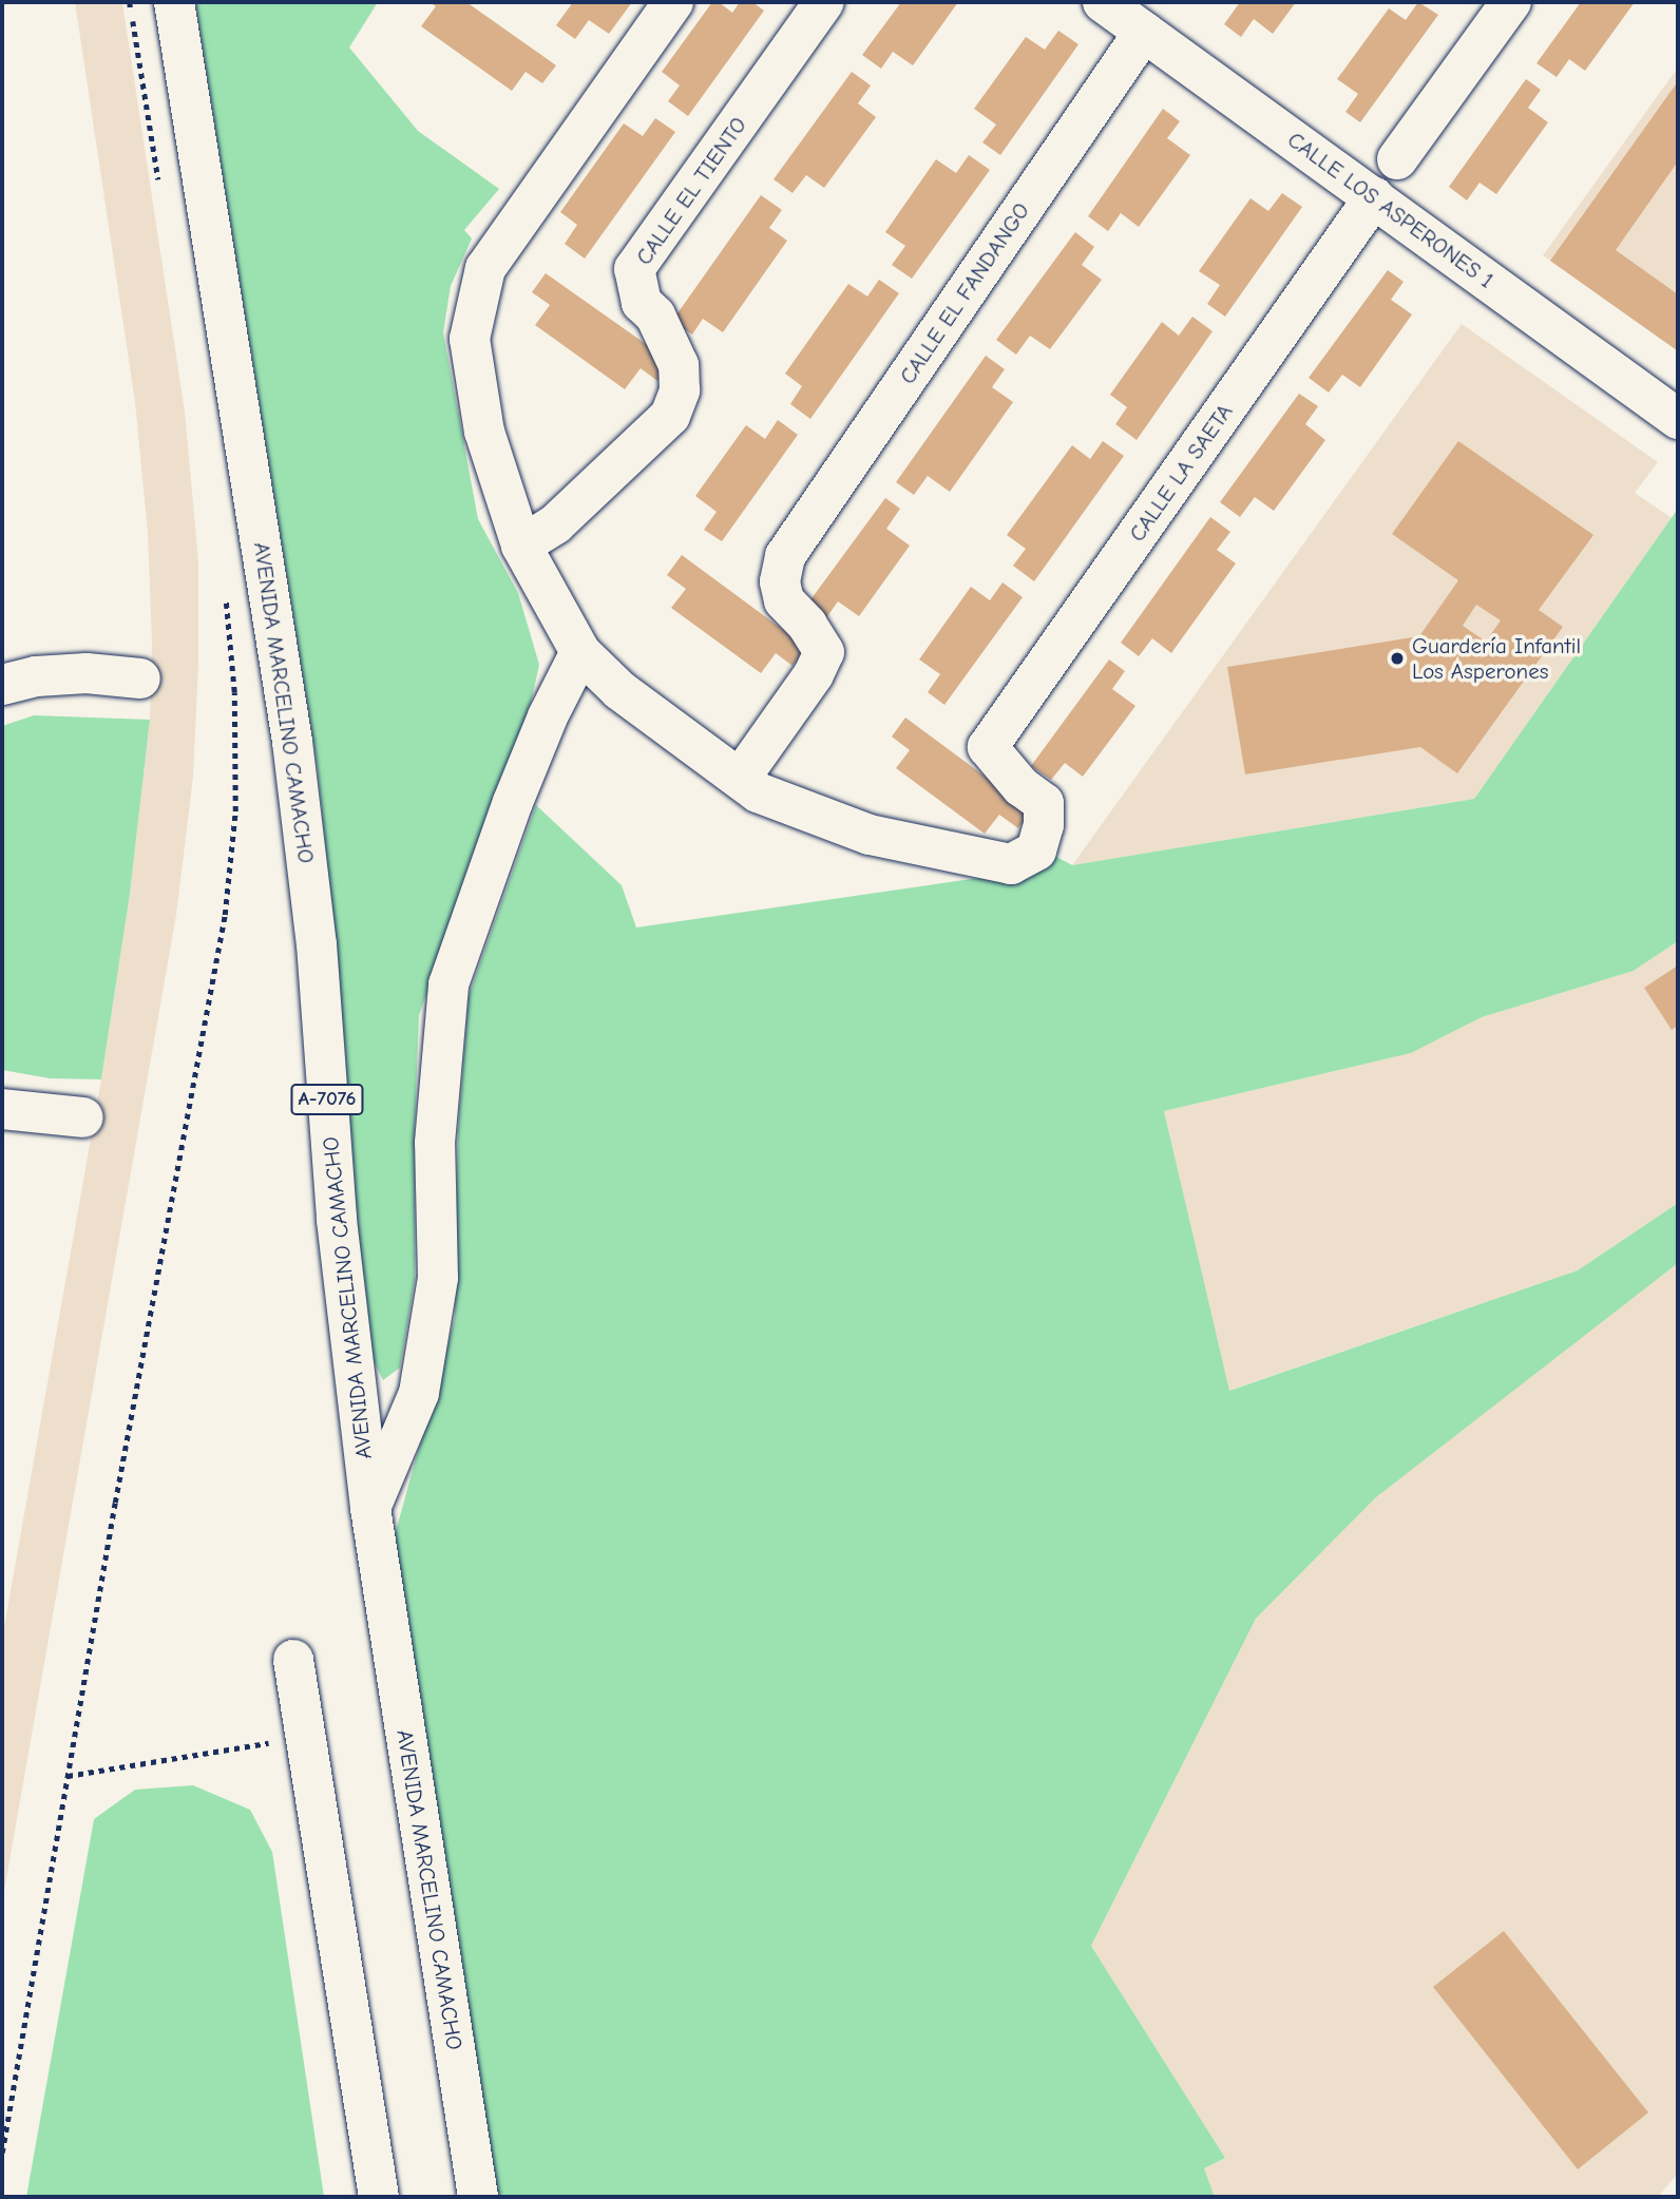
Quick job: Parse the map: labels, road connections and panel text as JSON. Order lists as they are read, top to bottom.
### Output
{
  "streets": {
    "street": [
      "CALLE EL TIENTO",
      "CALLE LOS ASPERONES 1",
      "CALLE EL FANDANGO",
      "CALLE LA SAETA",
      "AVENIDA MARCELINO CAMACHO",
      "A-7076"
    ]
  },
  "crossings": [
    ["CALLE LOS ASPERONES 1", "CALLE EL FANDANGO"],
    ["CALLE LOS ASPERONES 1", "CALLE LA SAETA"],
    ["CALLE EL FANDANGO", "CALLE LA SAETA"]
  ],
  "places": ["Guardería Infantil Los Asperones"]
}
